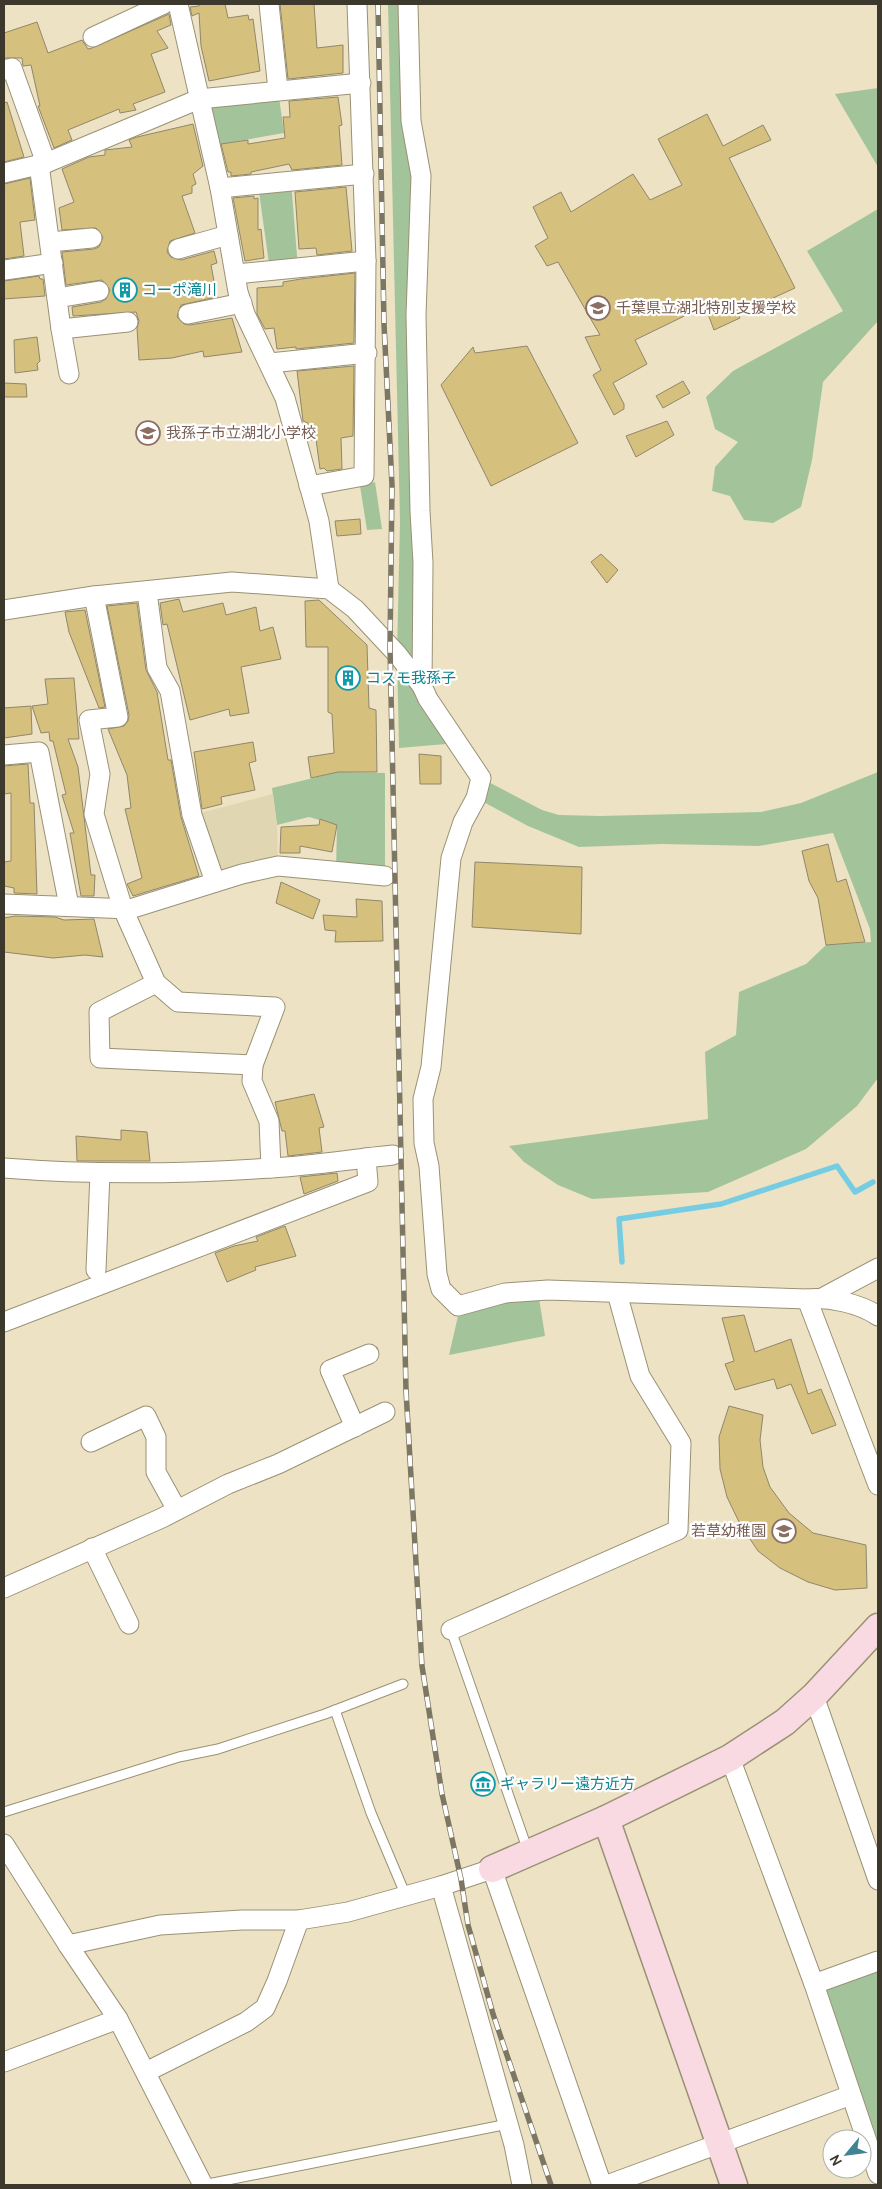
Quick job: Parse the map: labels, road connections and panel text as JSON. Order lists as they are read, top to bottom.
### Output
{
  "places": {
    "building": ["コーポ滝川", "コスモ我孫子"],
    "school or university": ["千葉県立湖北特別支援学校", "我孫子市立湖北小学校", "若草幼稚園"],
    "museum": ["ギャラリー遠方近方"]
  },
  "north": "bottom left"
}
